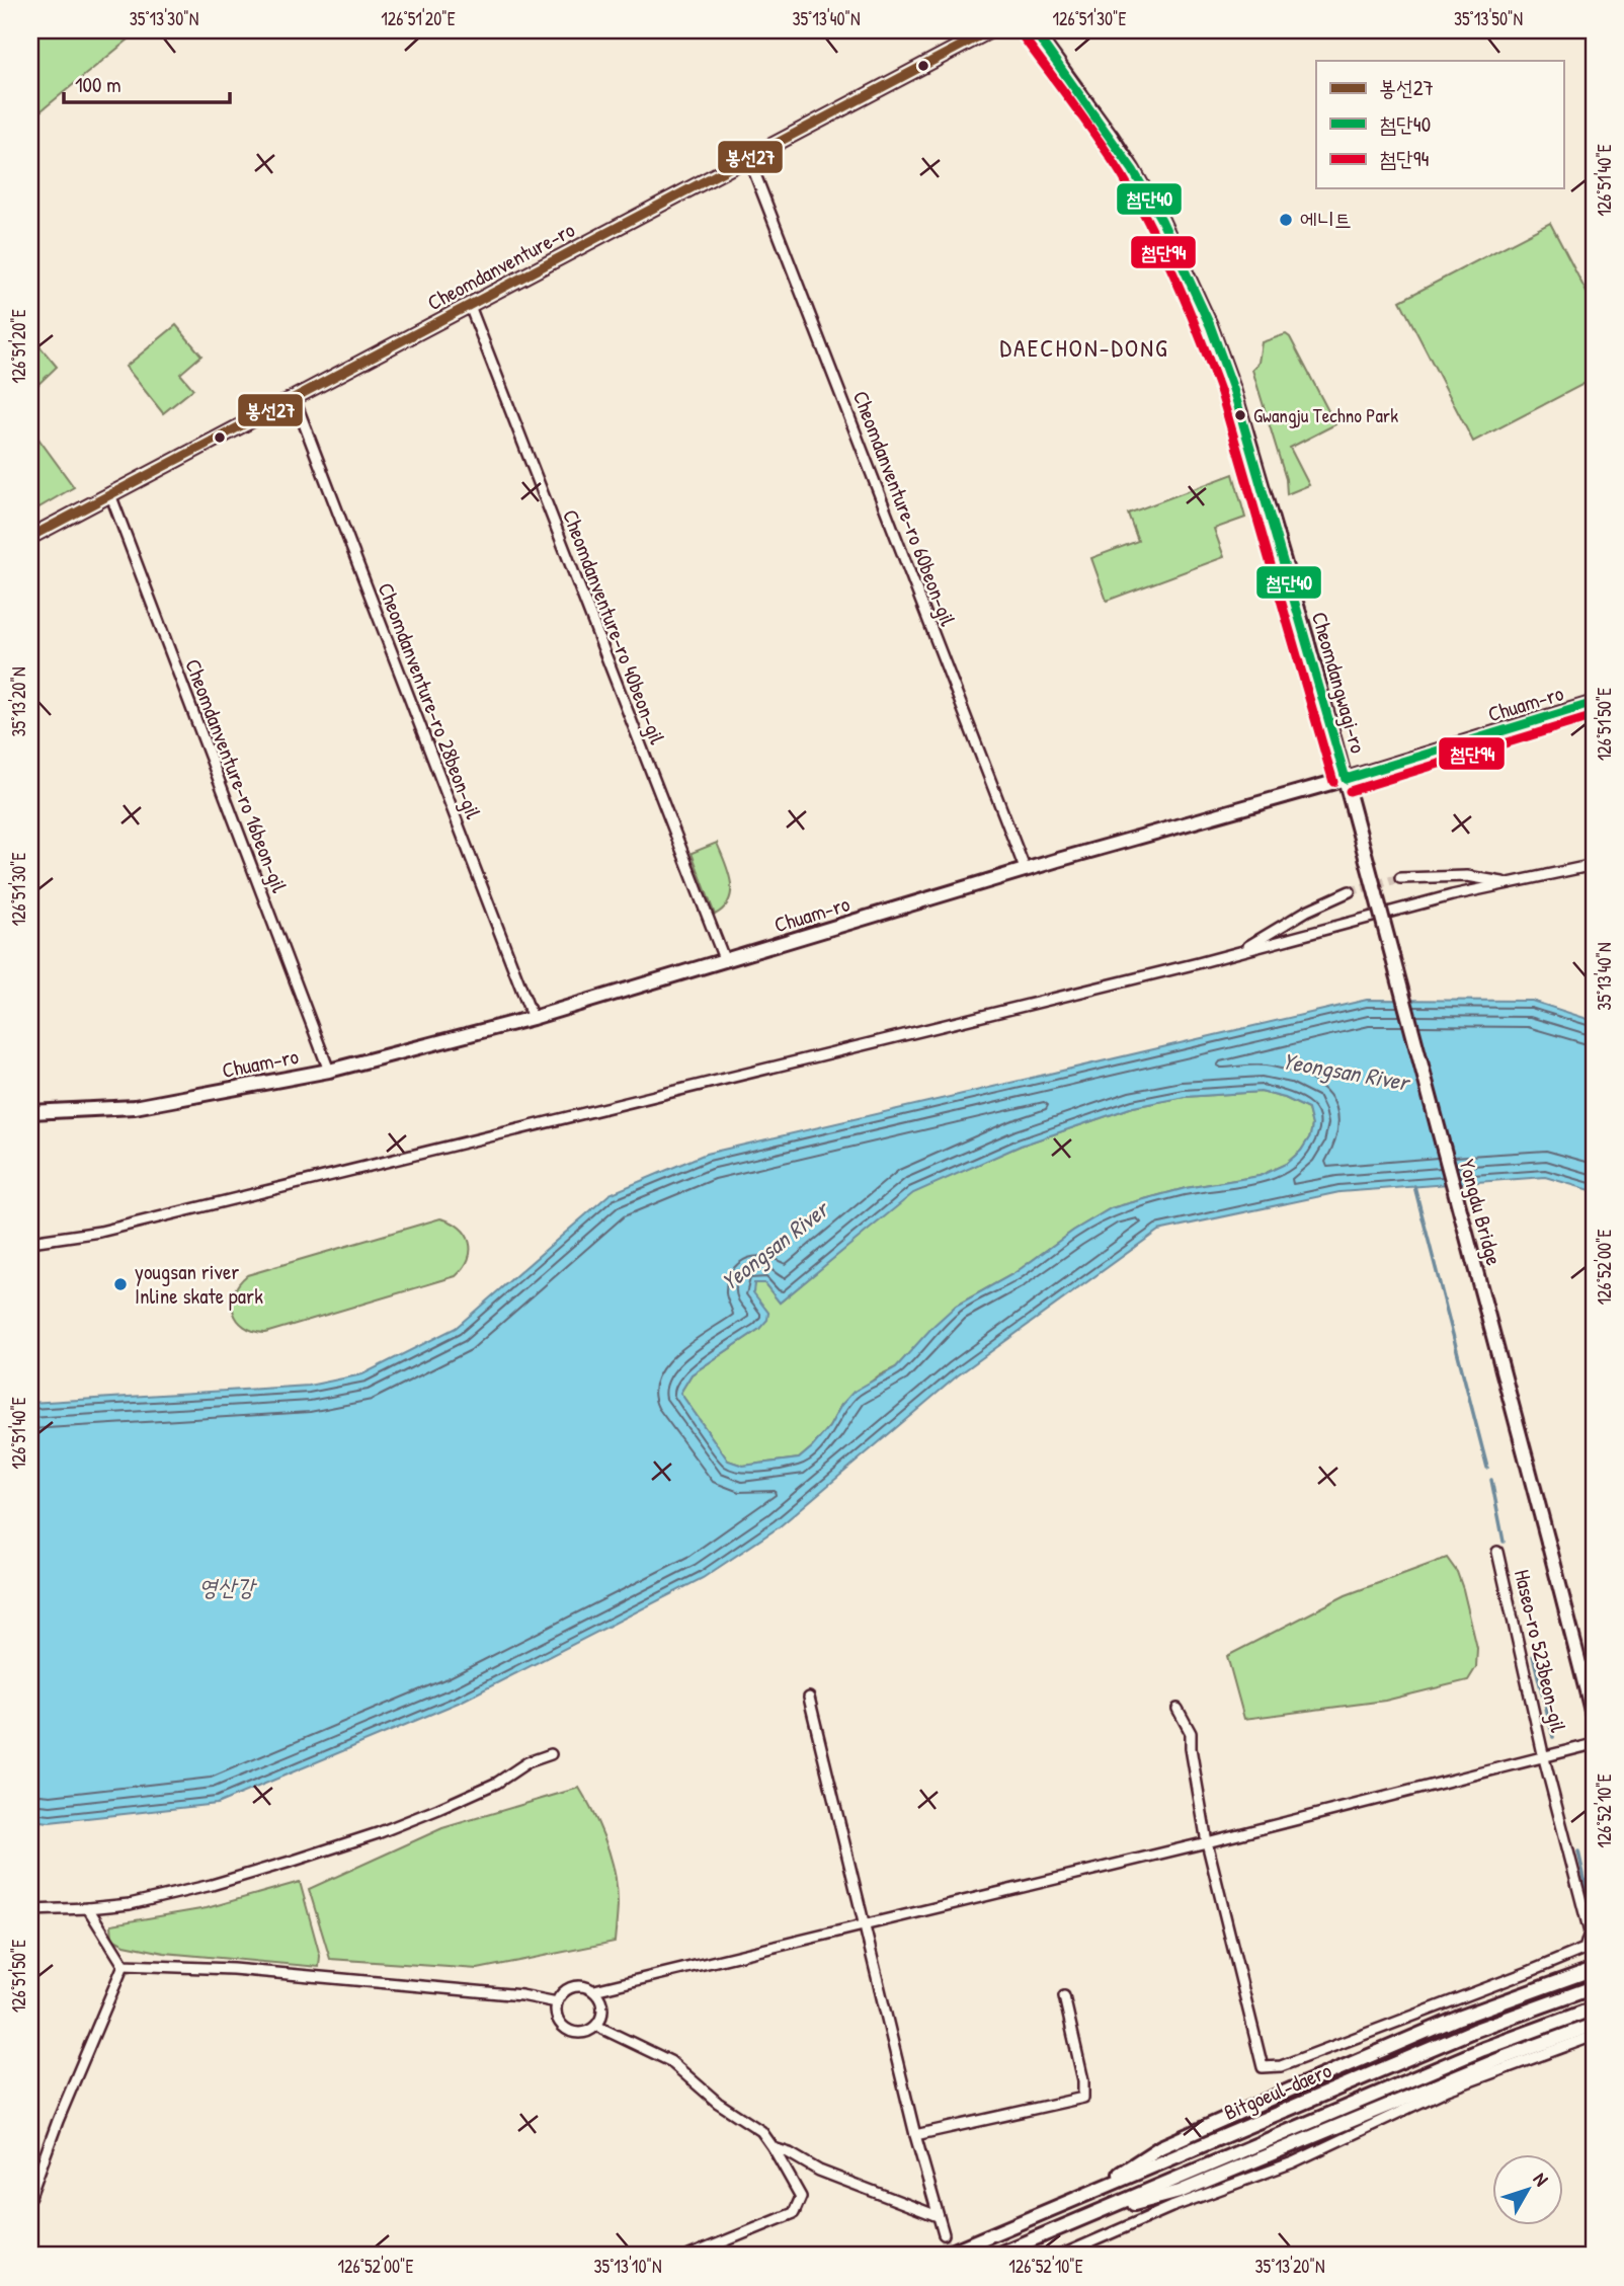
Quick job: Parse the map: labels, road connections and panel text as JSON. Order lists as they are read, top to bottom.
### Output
{
  "streets": {
    "street": [
      "Cheomdanventure-ro",
      "Cheomdanventure-ro 60beon-gil",
      "Cheomdanventure-ro 40beon-gil",
      "Cheomdangwagi-ro",
      "Cheomdanventure-ro 28beon-gil",
      "Chuam-ro",
      "Cheomdanventure-ro 16beon-gil",
      "Yongdu Bridge",
      "Haseo-ro 523beon-gil",
      "Bitgoeul-daero"
    ]
  },
  "crossings": [
    ["Cheomdanventure-ro", "Cheomdanventure-ro 60beon-gil"],
    ["Cheomdanventure-ro", "Cheomdanventure-ro 40beon-gil"],
    ["Cheomdanventure-ro", "Cheomdanventure-ro 28beon-gil"],
    ["Cheomdanventure-ro", "Cheomdanventure-ro 16beon-gil"],
    ["Cheomdanventure-ro 60beon-gil", "Chuam-ro"],
    ["Cheomdanventure-ro 40beon-gil", "Chuam-ro"],
    ["Cheomdangwagi-ro", "Chuam-ro"],
    ["Cheomdangwagi-ro", "Yongdu Bridge"],
    ["Cheomdanventure-ro 28beon-gil", "Chuam-ro"],
    ["Chuam-ro", "Cheomdanventure-ro 16beon-gil"],
    ["Yongdu Bridge", "Haseo-ro 523beon-gil"]
  ],
  "districts": ["DAECHON-DONG"],
  "water": ["Yeongsan River", "영산강"],
  "places": ["에니트", "Gwangju Techno Park", "yougsan river Inline skate park"],
  "lines": ["transit line 봉선27", "transit line 첨단40", "transit line 첨단94"],
  "legend": ["봉선27", "첨단40", "첨단94"],
  "scale_bar": "100 m",
  "north": "top right",
  "coordinates": [
    "35°13'30\"N",
    "126°51'20\"E",
    "35°13'40\"N",
    "126°51'30\"E",
    "35°13'50\"N",
    "126°51'40\"E",
    "35°13'20\"N",
    "126°51'50\"E",
    "126°52'00\"E",
    "126°52'10\"E",
    "35°13'10\"N"
  ]
}
